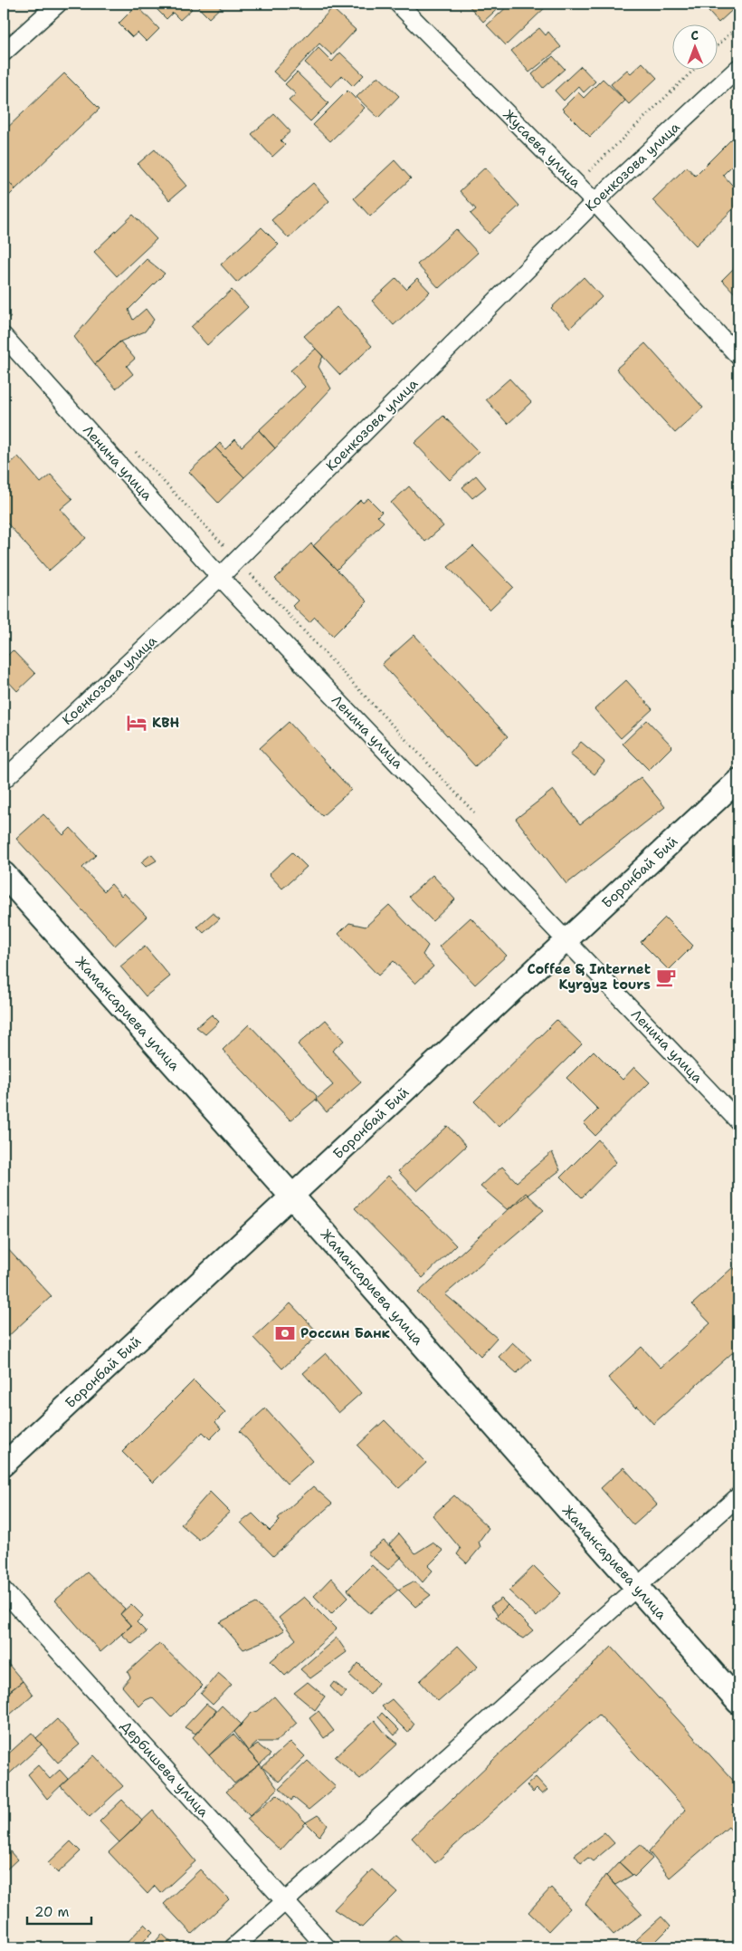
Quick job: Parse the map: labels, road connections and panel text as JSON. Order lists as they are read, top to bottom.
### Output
{
  "streets": {
    "main road": ["Жамансариева улица"],
    "street": [
      "Жусаева улица",
      "Коенкозова улица",
      "Ленина улица",
      "Боронбай Бий",
      "Дербишева улица"
    ]
  },
  "crossings": [
    ["Жусаева улица", "Коенкозова улица"],
    ["Коенкозова улица", "Ленина улица"],
    ["Ленина улица", "Боронбай Бий"],
    ["Боронбай Бий", "Жамансариева улица"]
  ],
  "places": {
    "hotel": ["KBH"],
    "cafe": ["Coffee & Internet Kyrgyz tours"],
    "bank": ["Россин Банк"]
  },
  "scale_bar": "20 m",
  "north": "top"
}
